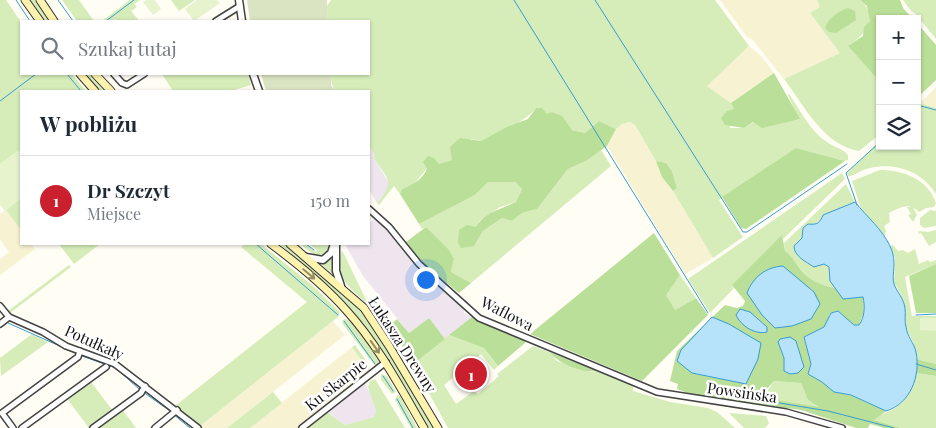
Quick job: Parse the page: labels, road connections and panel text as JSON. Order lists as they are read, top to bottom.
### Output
{
  "streets": {
    "main road": ["Łukasza Drewny"],
    "street": [
      "Waflowa",
      "Potułkały",
      "Ku Skarpie",
      "Powsińska"
    ]
  },
  "crossings": [
    ["Waflowa", "Powsińska"],
    ["Łukasza Drewny", "Ku Skarpie"]
  ],
  "page": {
    "map_buttons": ["+", "−"],
    "search": "Szukaj tutaj",
    "heading": "W pobliżu",
    "list": [
      {
        "mark": "1",
        "name": "Dr Szczyt",
        "note": "Miejsce",
        "value": "150 m"
      }
    ],
    "pins": "1"
  }
}
